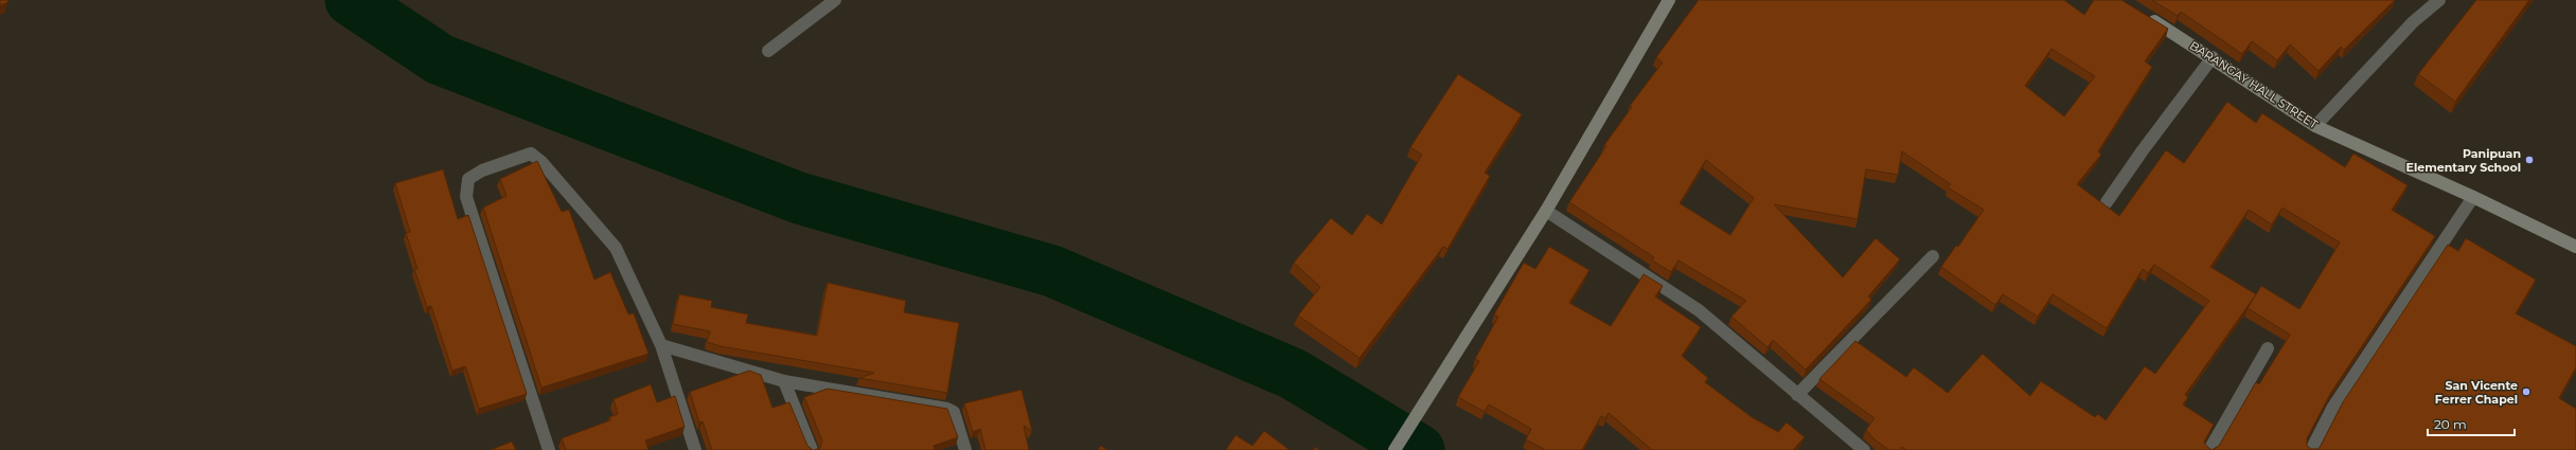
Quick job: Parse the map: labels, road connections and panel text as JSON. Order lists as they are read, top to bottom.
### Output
{
  "streets": {
    "main road": ["BARANGAY HALL STREET"]
  },
  "places": ["Panipuan Elementary School", "San Vicente Ferrer Chapel"],
  "scale_bar": "20 m"
}
